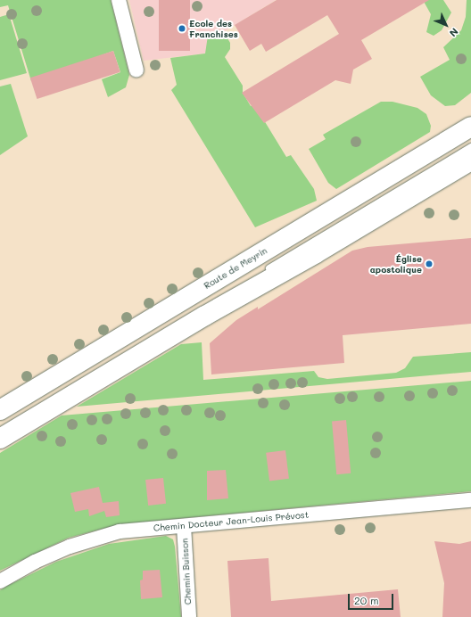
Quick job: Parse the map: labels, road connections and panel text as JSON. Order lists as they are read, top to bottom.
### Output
{
  "streets": {
    "main road": ["Route de Meyrin"],
    "street": ["Chemin Docteur Jean-Louis Prévost", "Chemin Buisson"]
  },
  "crossings": [
    ["Chemin Docteur Jean-Louis Prévost", "Chemin Buisson"]
  ],
  "places": ["Ecole des Franchises", "Église apostolique"],
  "scale_bar": "20 m",
  "north": "bottom right"
}
